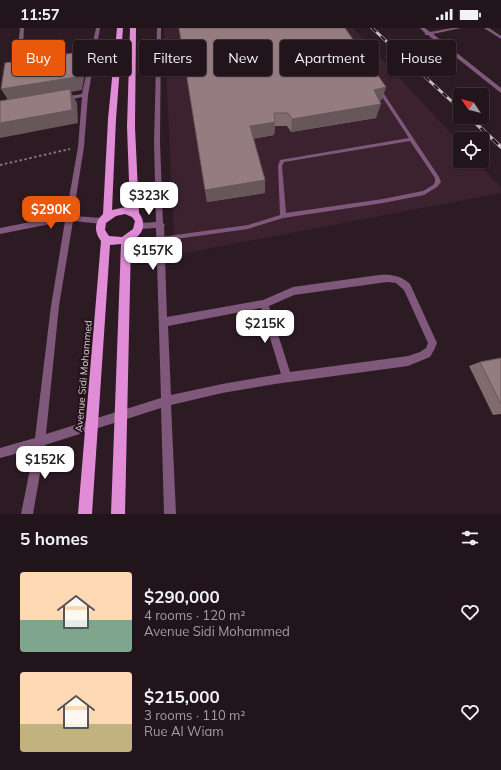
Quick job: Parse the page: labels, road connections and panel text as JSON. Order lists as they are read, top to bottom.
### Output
{
  "streets": {
    "main road": ["Avenue Sidi Mohammed"]
  },
  "north": "top left",
  "page": {
    "status": "11:57",
    "chip": [
      "Buy",
      "Rent",
      "Filters",
      "New",
      "Apartment",
      "House"
    ],
    "price": [
      "$323K",
      "$290K",
      "$157K",
      "$215K",
      "$152K"
    ],
    "heading": "5 homes",
    "list": [
      {
        "name": "$290,000",
        "note": "4 rooms · 120 m² · Avenue Sidi Mohammed"
      },
      {
        "name": "$215,000",
        "note": "3 rooms · 110 m² · Rue Al Wiam"
      }
    ]
  }
}
